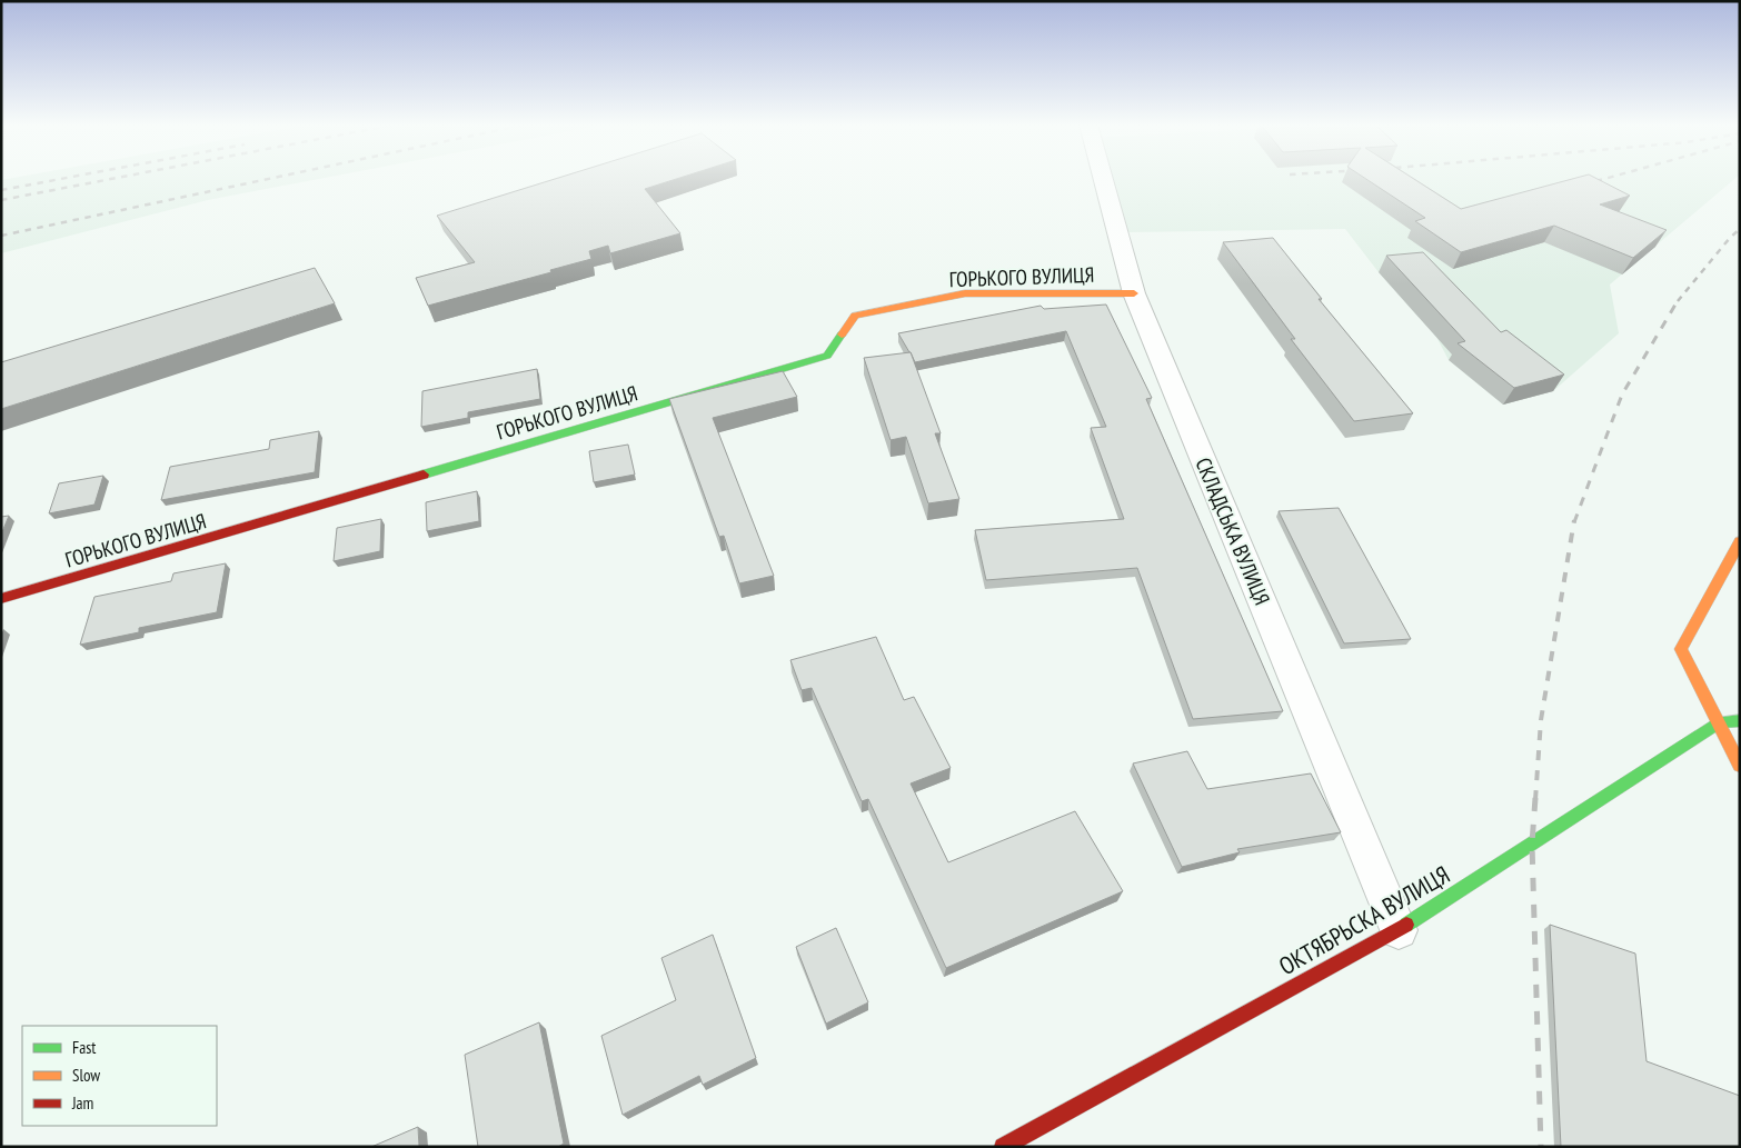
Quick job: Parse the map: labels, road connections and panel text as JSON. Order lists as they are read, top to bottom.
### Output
{
  "streets": {
    "street": ["ГОРЬКОГО ВУЛИЦЯ", "СКЛАДСЬКА ВУЛИЦЯ", "ОКТЯБРЬСКА ВУЛИЦЯ"]
  },
  "crossings": [
    ["ГОРЬКОГО ВУЛИЦЯ", "СКЛАДСЬКА ВУЛИЦЯ"],
    ["СКЛАДСЬКА ВУЛИЦЯ", "ОКТЯБРЬСКА ВУЛИЦЯ"]
  ],
  "legend": ["Fast", "Slow", "Jam"]
}
